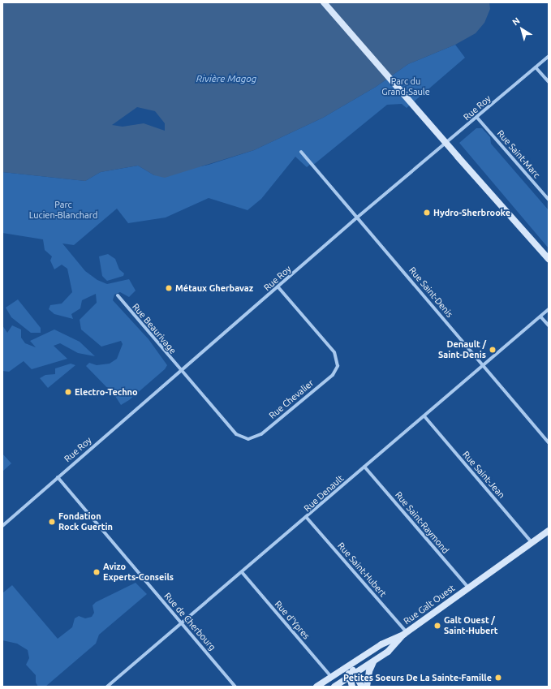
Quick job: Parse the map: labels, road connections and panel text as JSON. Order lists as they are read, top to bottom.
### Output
{
  "streets": {
    "main road": ["Rue Galt Ouest"],
    "street": [
      "Rue Roy",
      "Rue Saint-Marc",
      "Rue Saint-Denis",
      "Rue Beaurivage",
      "Rue Chevalier",
      "Rue Saint-Jean",
      "Rue Denault",
      "Rue Saint-Raymond",
      "Rue Saint-Hubert",
      "Rue d'Ypres",
      "Rue de Cherbourg"
    ]
  },
  "crossings": [
    ["Rue Roy", "Rue Saint-Marc"],
    ["Rue Roy", "Rue Saint-Denis"],
    ["Rue Roy", "Rue Beaurivage"],
    ["Rue Roy", "Rue Chevalier"],
    ["Rue Roy", "Rue de Cherbourg"],
    ["Rue Saint-Denis", "Rue Denault"],
    ["Rue Beaurivage", "Rue Chevalier"],
    ["Rue Saint-Jean", "Rue Denault"],
    ["Rue Saint-Jean", "Rue Galt Ouest"],
    ["Rue Denault", "Rue Saint-Raymond"],
    ["Rue Denault", "Rue Saint-Hubert"],
    ["Rue Denault", "Rue d'Ypres"],
    ["Rue Denault", "Rue de Cherbourg"],
    ["Rue Saint-Raymond", "Rue Galt Ouest"],
    ["Rue Saint-Hubert", "Rue Galt Ouest"],
    ["Rue Galt Ouest", "Rue d'Ypres"]
  ],
  "water": ["Rivière Magog"],
  "parks": ["Parc du Grand-Saule", "Parc Lucien-Blanchard"],
  "places": [
    "Hydro-Sherbrooke",
    "Métaux Gherbavaz",
    "Denault / Saint-Denis",
    "Electro-Techno",
    "Fondation Rock Guertin",
    "Avizo Experts-Conseils",
    "Galt Ouest / Saint-Hubert",
    "Petites Soeurs De La Sainte-Famille"
  ],
  "north": "top left"
}
